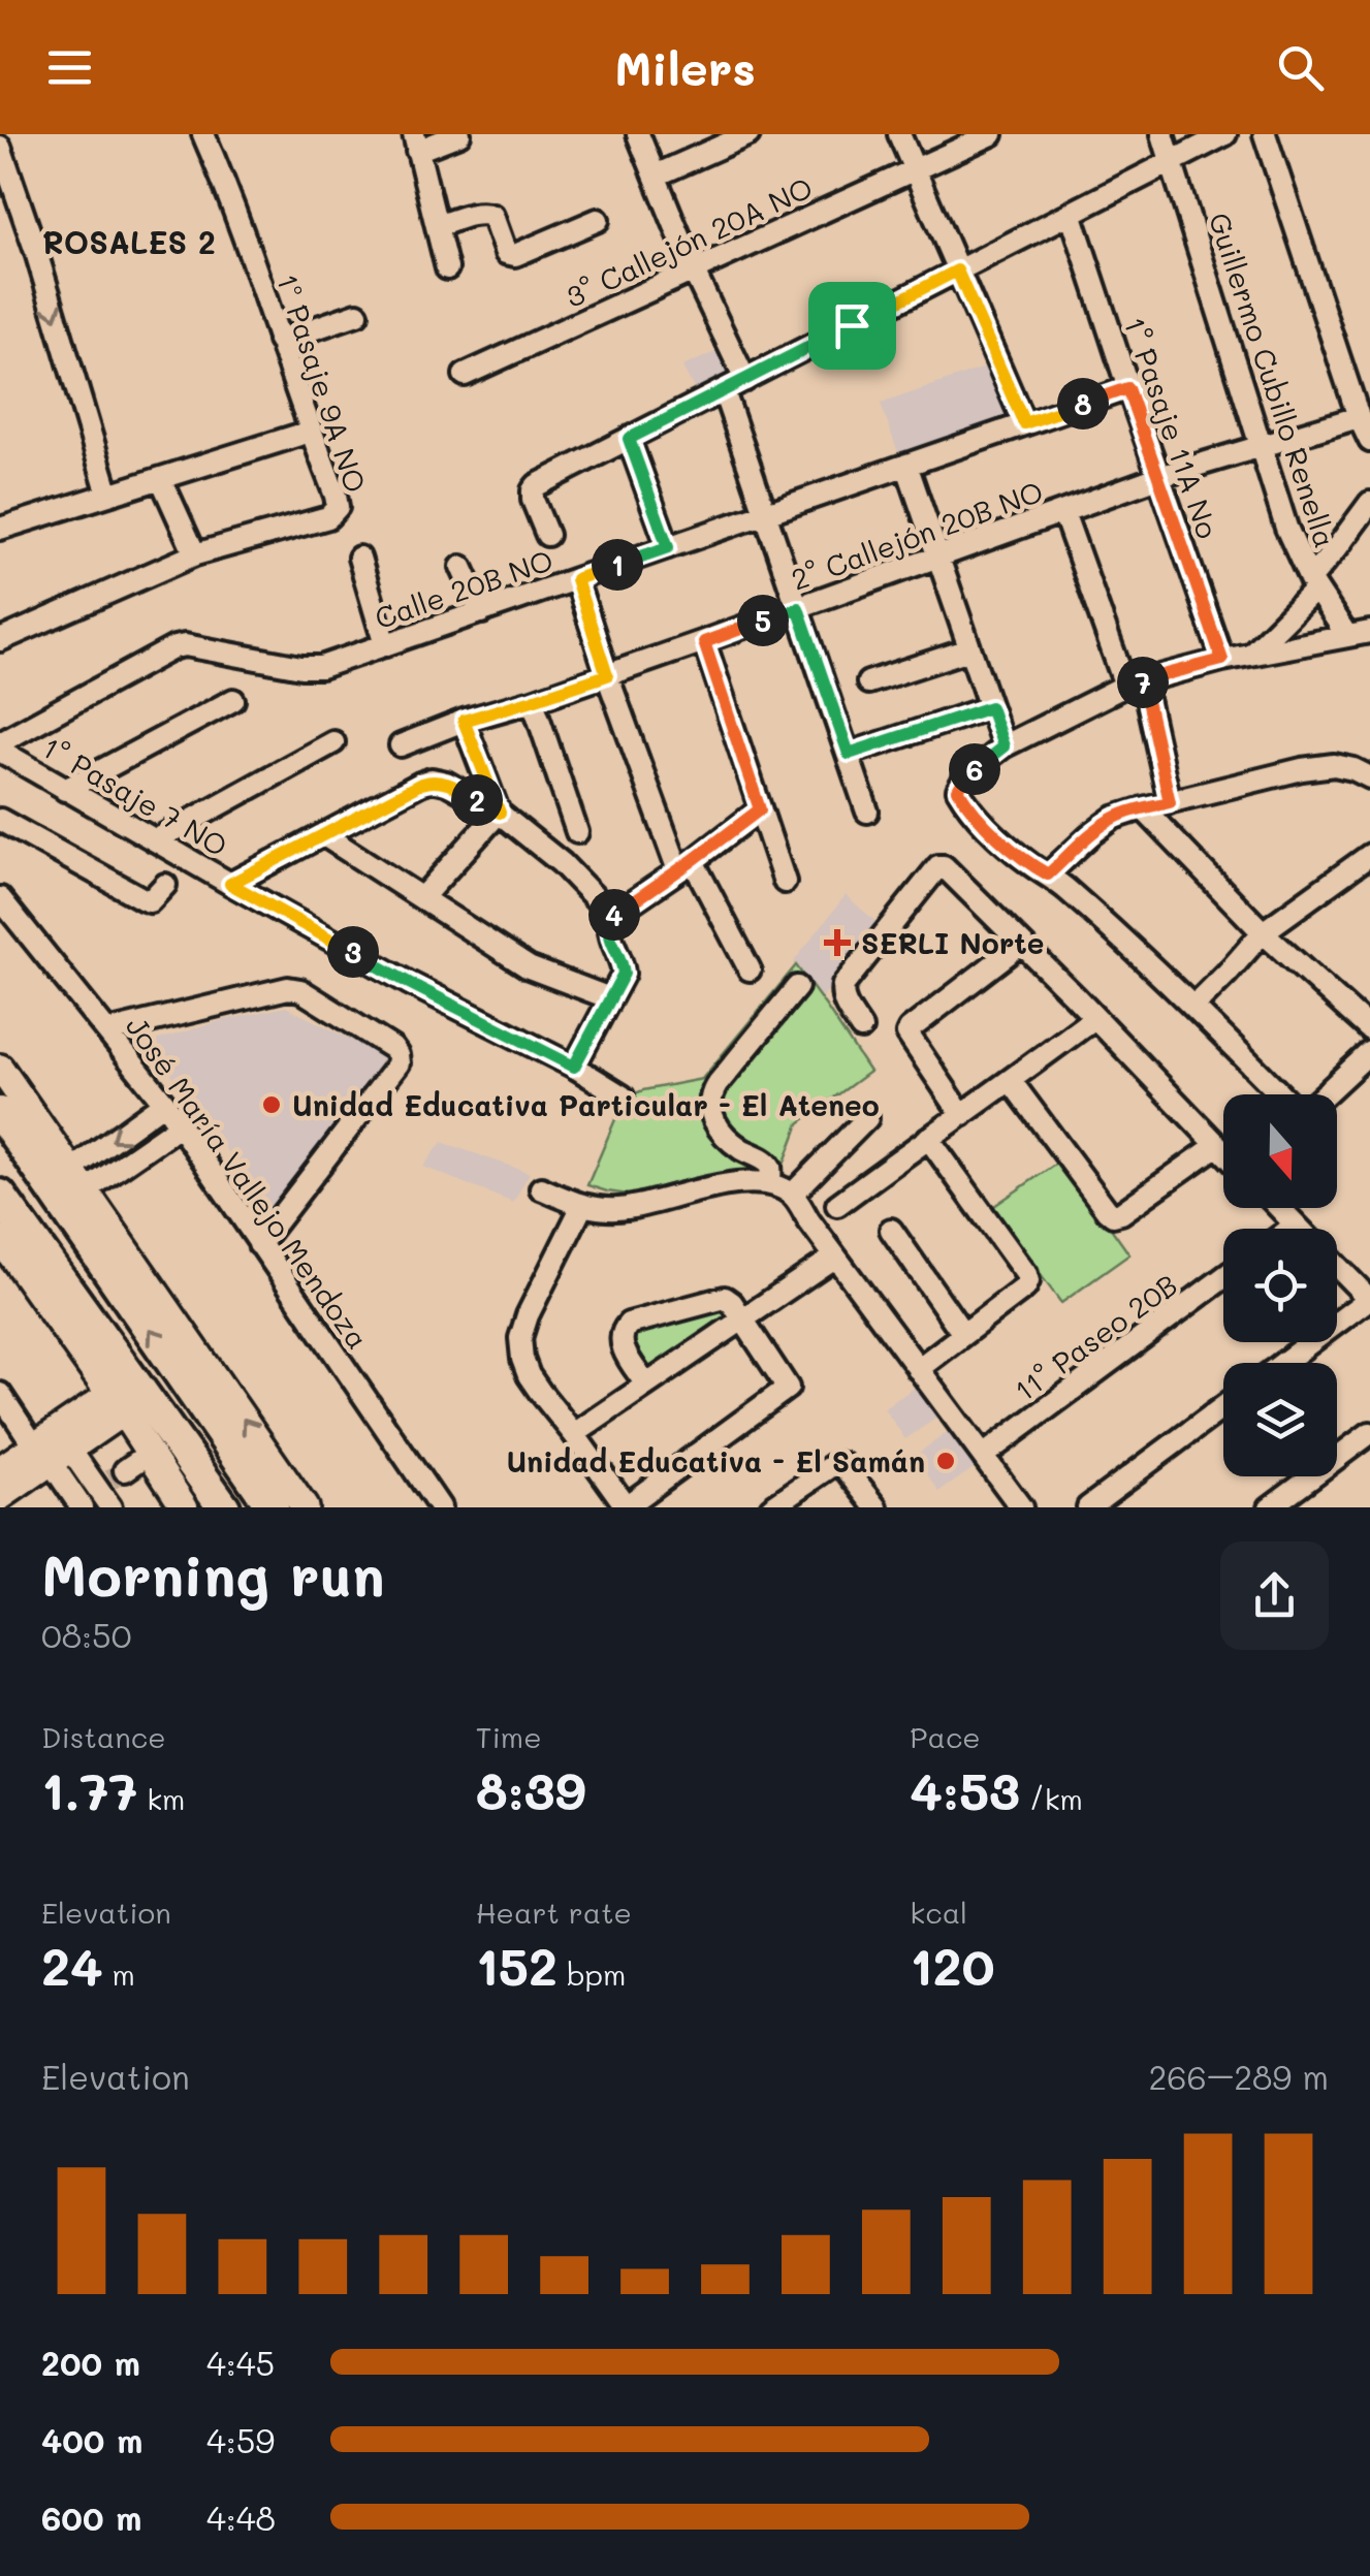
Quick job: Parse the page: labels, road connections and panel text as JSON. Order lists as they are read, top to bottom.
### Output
{
  "streets": {
    "street": [
      "3° Callejón 20A NO",
      "Guillermo Cubillo Renella",
      "1º Pasaje 9A NO",
      "1° Pasaje 11A No",
      "2° Callejón 20B NO",
      "Calle 20B NO",
      "1° Pasaje 7 NO",
      "José María Vallejo Mendoza",
      "11° Paseo 20B"
    ]
  },
  "crossings": [
    ["Guillermo Cubillo Renella", "2° Callejón 20B NO"],
    ["1° Pasaje 11A No", "2° Callejón 20B NO"],
    ["1° Pasaje 11A No", "Calle 20B NO"]
  ],
  "districts": ["ROSALES 2"],
  "places": {
    "health": ["SERLI Norte"],
    "other": ["Unidad Educativa Particular - El Ateneo", "Unidad Educativa - El Samán"]
  },
  "north": "bottom",
  "page": {
    "header": "Milers",
    "pins": [
      "8",
      "1",
      "5",
      "7",
      "6",
      "2",
      "4",
      "3"
    ],
    "heading": ["Morning run", "08:50"],
    "stats": [
      ["Distance", "1.77 km"],
      ["Time", "8:39"],
      ["Pace", "4:53 /km"],
      ["Elevation", "24 m"],
      ["Heart rate", "152 bpm"],
      ["kcal", "120"]
    ],
    "chart": ["Elevation", "266–289 m"],
    "list": [
      {
        "name": "200 m",
        "note": "4:45"
      },
      {
        "name": "400 m",
        "note": "4:59"
      },
      {
        "name": "600 m",
        "note": "4:48"
      }
    ]
  }
}
